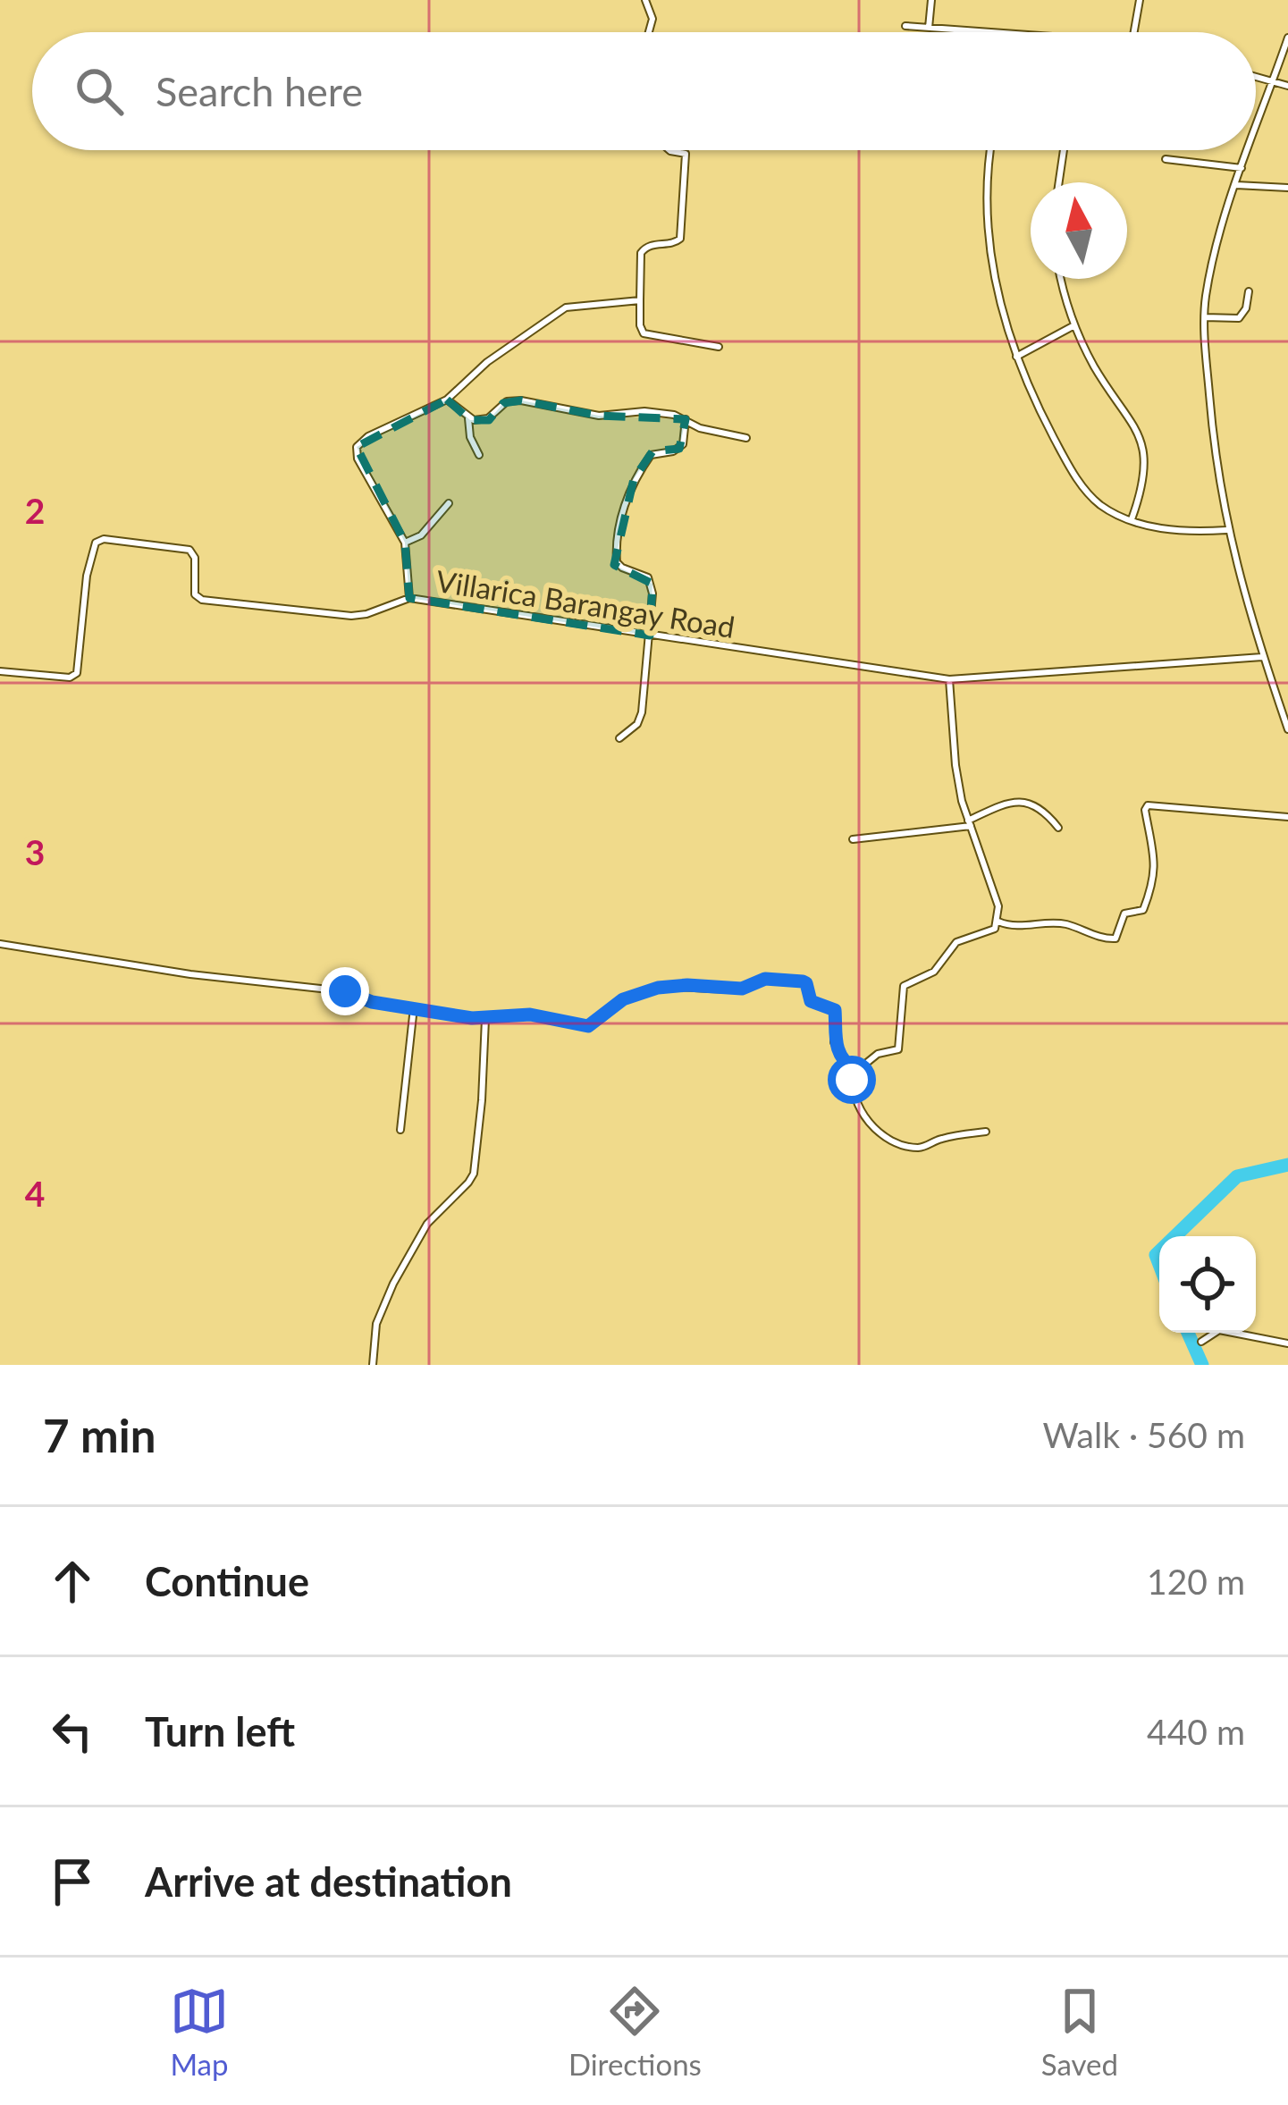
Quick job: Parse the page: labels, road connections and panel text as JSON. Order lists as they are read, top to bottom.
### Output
{
  "streets": {
    "street": ["Villarica Barangay Road"]
  },
  "north": "top",
  "page": {
    "search": "Search here",
    "heading": ["7 min", "Walk · 560 m"],
    "list": [
      ["Continue", "120 m"],
      ["Turn left", "440 m"],
      "Arrive at destination"
    ],
    "nav": ["Map", "Directions", "Saved"]
  },
  "grid": {
    "rows": ["2", "3", "4"]
  }
}
